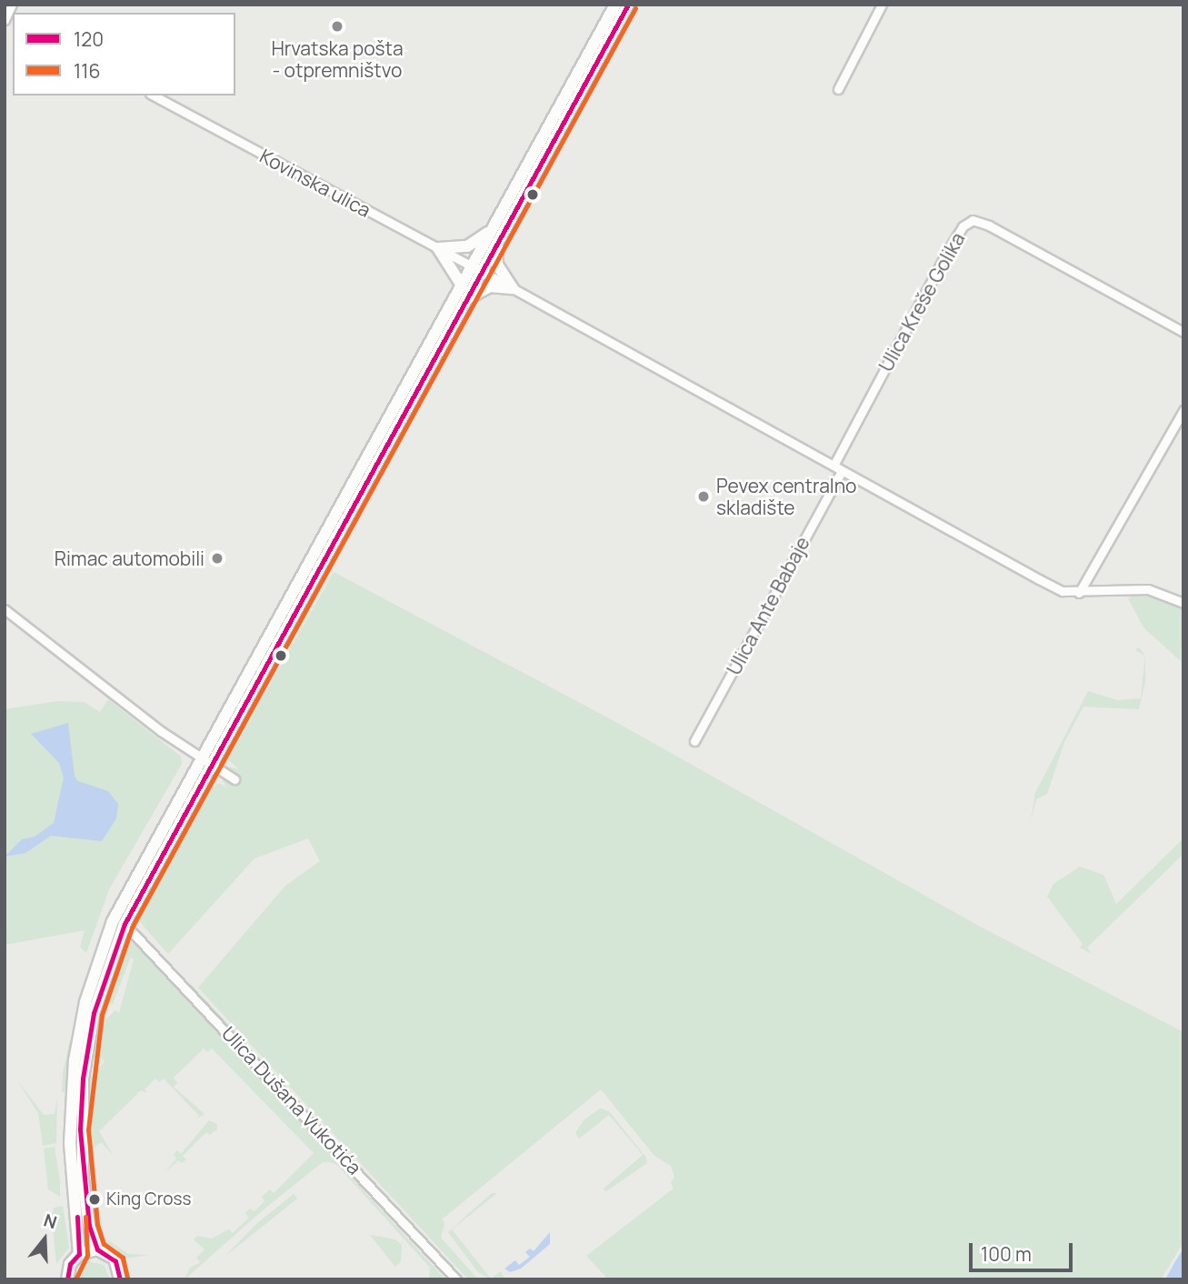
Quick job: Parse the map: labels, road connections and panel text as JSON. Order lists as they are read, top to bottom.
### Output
{
  "streets": {
    "street": [
      "Kovinska ulica",
      "Ulica Kreše Golika",
      "Ulica Ante Babaje",
      "Ulica Dušana Vukotića"
    ]
  },
  "places": [
    "Hrvatska pošta - otpremništvo",
    "Pevex centralno skladište",
    "Rimac automobili",
    "King Cross"
  ],
  "lines": ["transit line 120", "transit line 116"],
  "legend": ["120", "116"],
  "scale_bar": "100 m",
  "north": "top"
}
